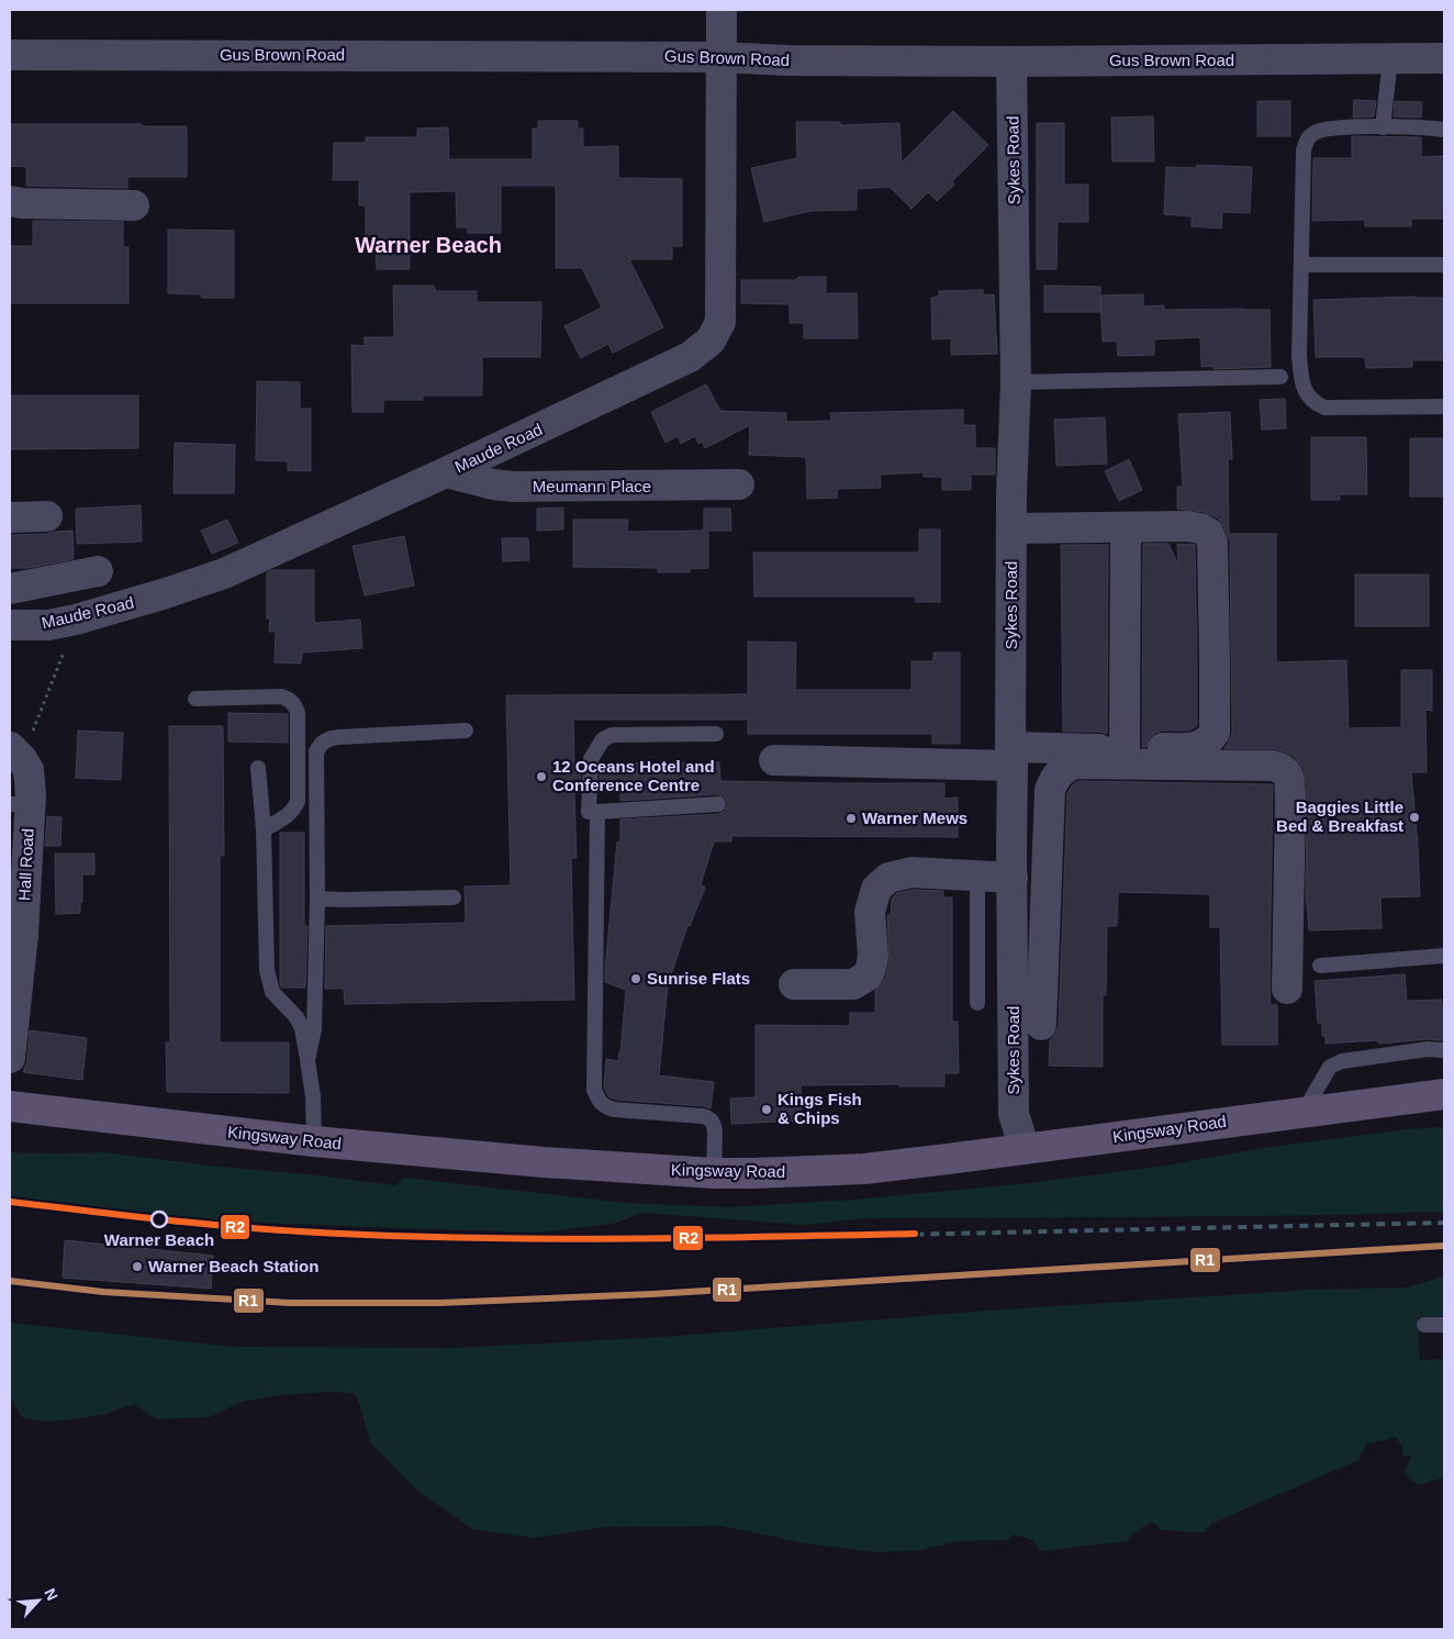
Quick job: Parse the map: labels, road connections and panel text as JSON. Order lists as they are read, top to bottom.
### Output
{
  "streets": {
    "main road": ["Kingsway Road"],
    "street": [
      "Gus Brown Road",
      "Sykes Road",
      "Maude Road",
      "Meumann Place",
      "Hall Road"
    ]
  },
  "crossings": [
    ["Gus Brown Road", "Sykes Road"],
    ["Gus Brown Road", "Maude Road"],
    ["Sykes Road", "Kingsway Road"],
    ["Maude Road", "Meumann Place"]
  ],
  "districts": ["Warner Beach"],
  "places": [
    "12 Oceans Hotel and Conference Centre",
    "Baggies Little Bed & Breakfast",
    "Warner Mews",
    "Sunrise Flats",
    "Kings Fish & Chips",
    "Warner Beach",
    "Warner Beach Station"
  ],
  "lines": ["transit line R2", "transit line R1"],
  "north": "top right"
}
